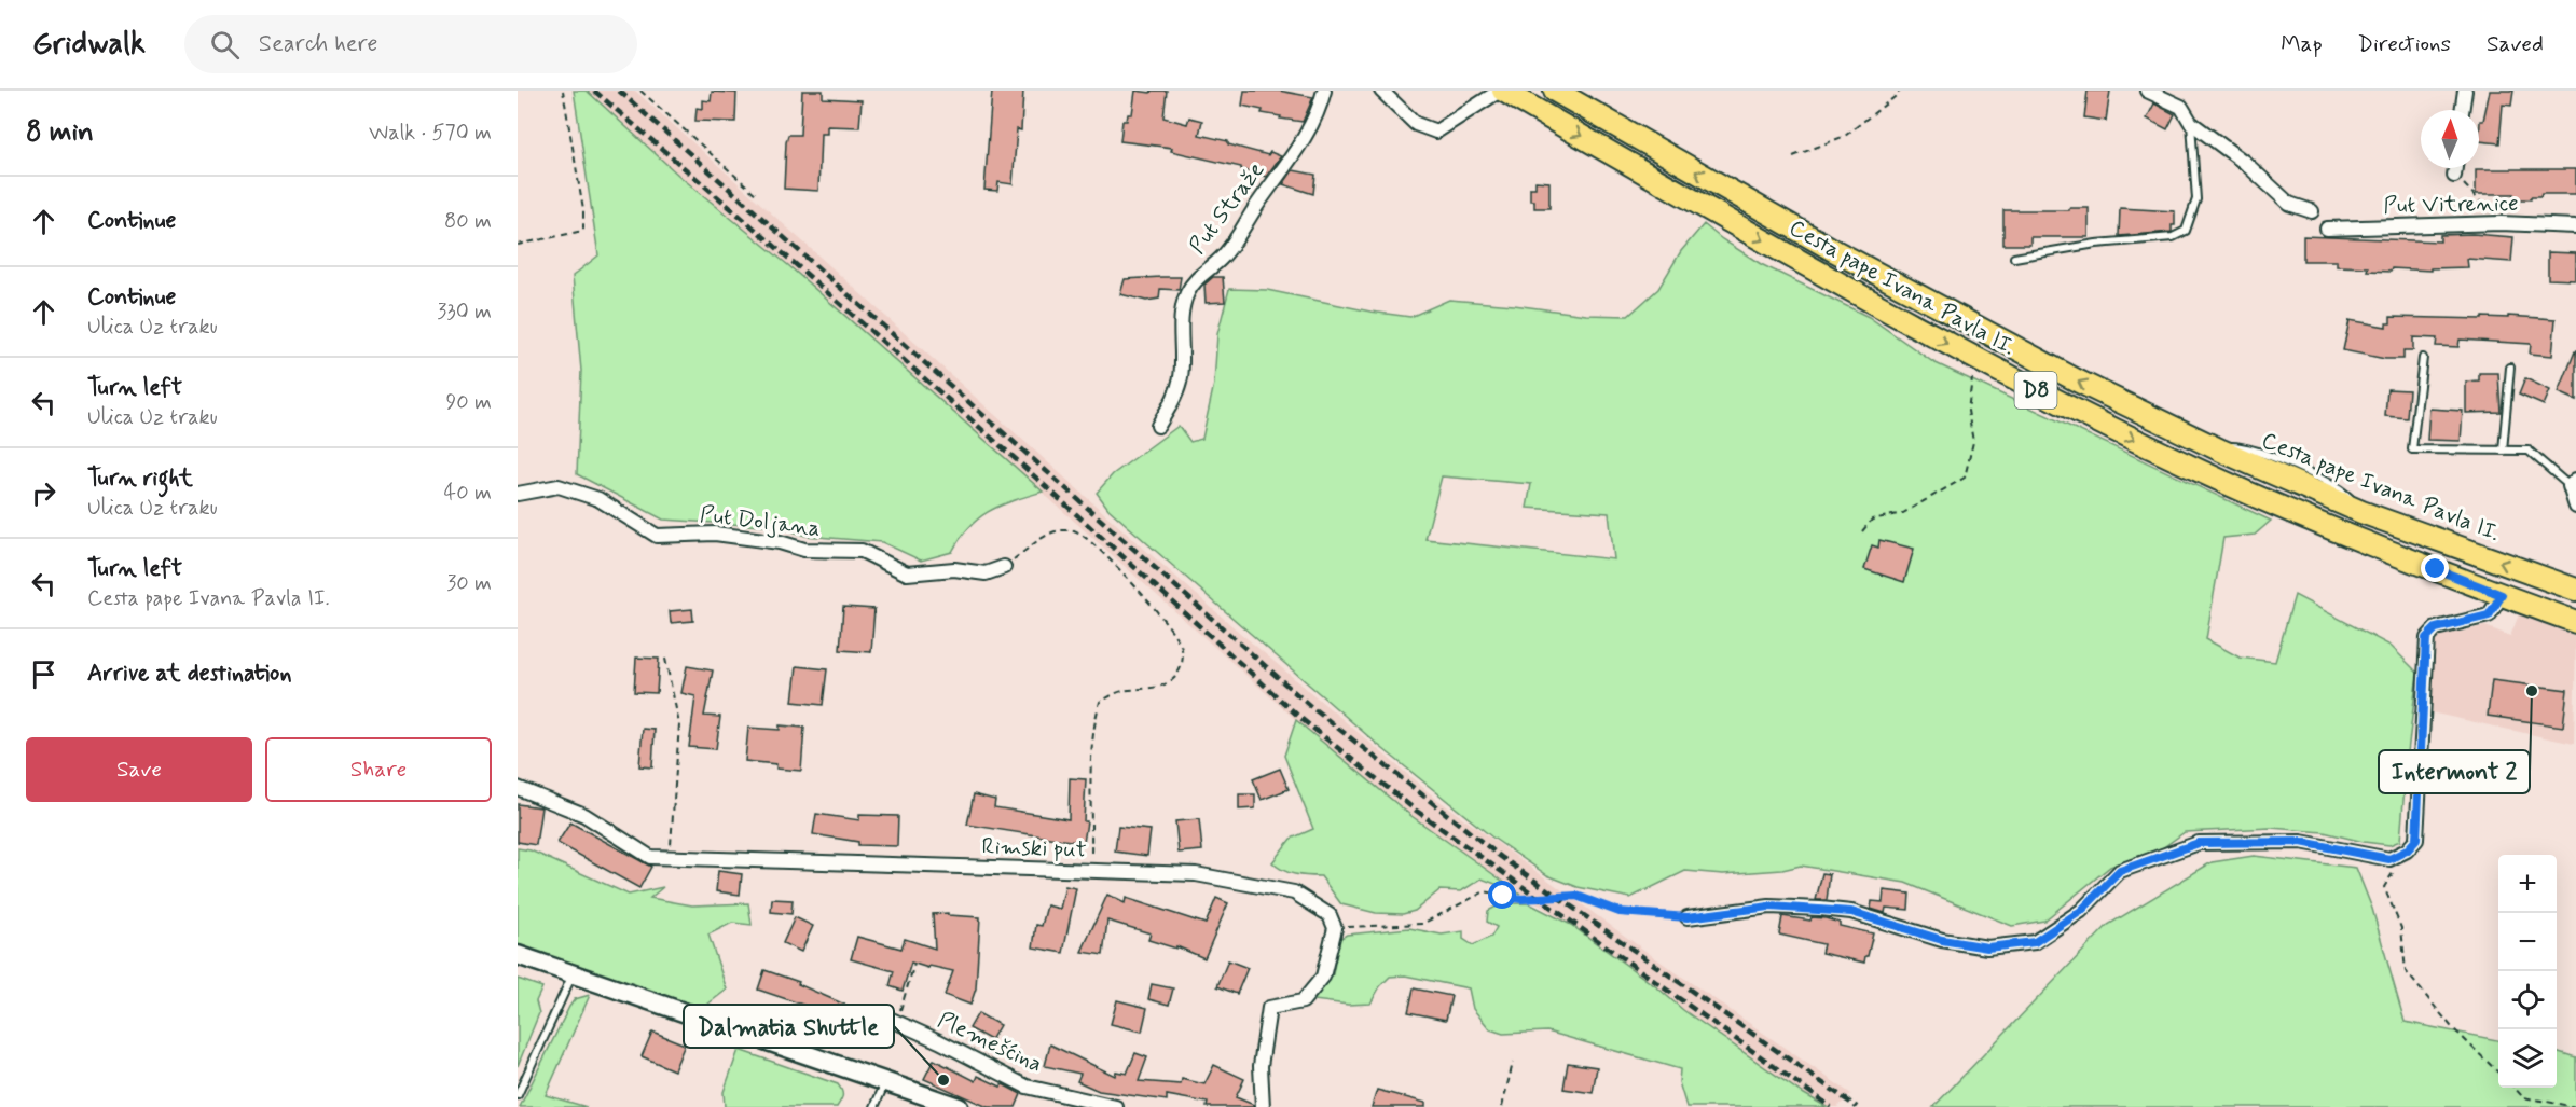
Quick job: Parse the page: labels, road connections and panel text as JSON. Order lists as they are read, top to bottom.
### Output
{
  "streets": {
    "main road": ["Cesta pape Ivana Pavla II.", "D8"],
    "street": [
      "Put Vitrenice",
      "Put Straže",
      "Put Doljana",
      "Rimski put",
      "Plemešćina"
    ]
  },
  "places": ["Intermont 2", "Dalmatia Shuttle"],
  "north": "top",
  "page": {
    "header": "Gridwalk",
    "search": "Search here",
    "nav": ["Map", "Directions", "Saved"],
    "heading": ["8 min", "Walk · 570 m"],
    "list": [
      ["Continue", "80 m"],
      ["Continue", "Ulica Uz traku", "330 m"],
      ["Turn left", "Ulica Uz traku", "90 m"],
      ["Turn right", "Ulica Uz traku", "40 m"],
      ["Turn left", "Cesta pape Ivana Pavla II.", "30 m"],
      "Arrive at destination"
    ],
    "buttons": ["Save", "Share"],
    "map_buttons": ["+", "−"]
  }
}
